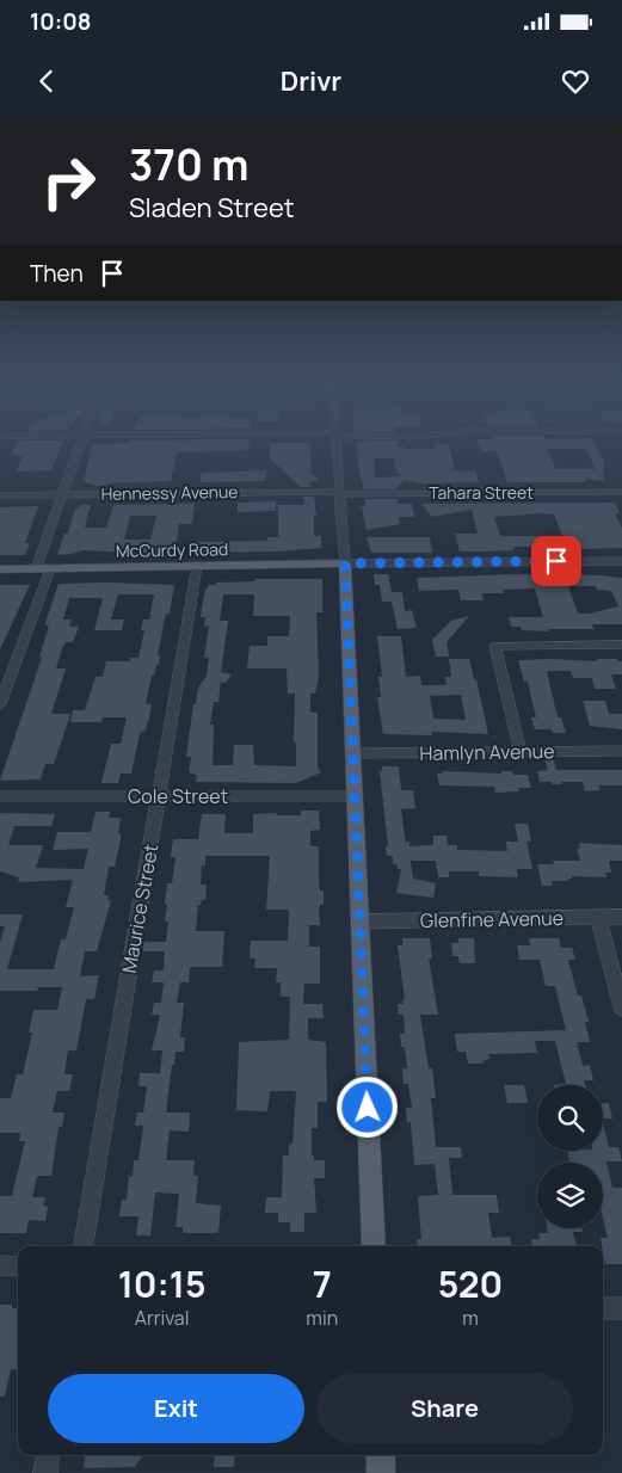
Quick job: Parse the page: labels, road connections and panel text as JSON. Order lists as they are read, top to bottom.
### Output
{
  "streets": {
    "main road": ["McCurdy Road"],
    "street": [
      "Hennessy Avenue",
      "Tahara Street",
      "Hamlyn Avenue",
      "Cole Street",
      "Maurice Street",
      "Glenfine Avenue"
    ]
  },
  "crossings": [
    ["Hennessy Avenue", "Tahara Street"],
    ["McCurdy Road", "Maurice Street"],
    ["Cole Street", "Maurice Street"]
  ],
  "page": {
    "status": "10:08",
    "header": "Drivr",
    "turn": ["370 m", "Sladen Street"],
    "then": "Then",
    "eta": [
      "10:15",
      "Arrival",
      "7",
      "min",
      "520",
      "m"
    ],
    "buttons": ["Exit", "Share"]
  }
}
